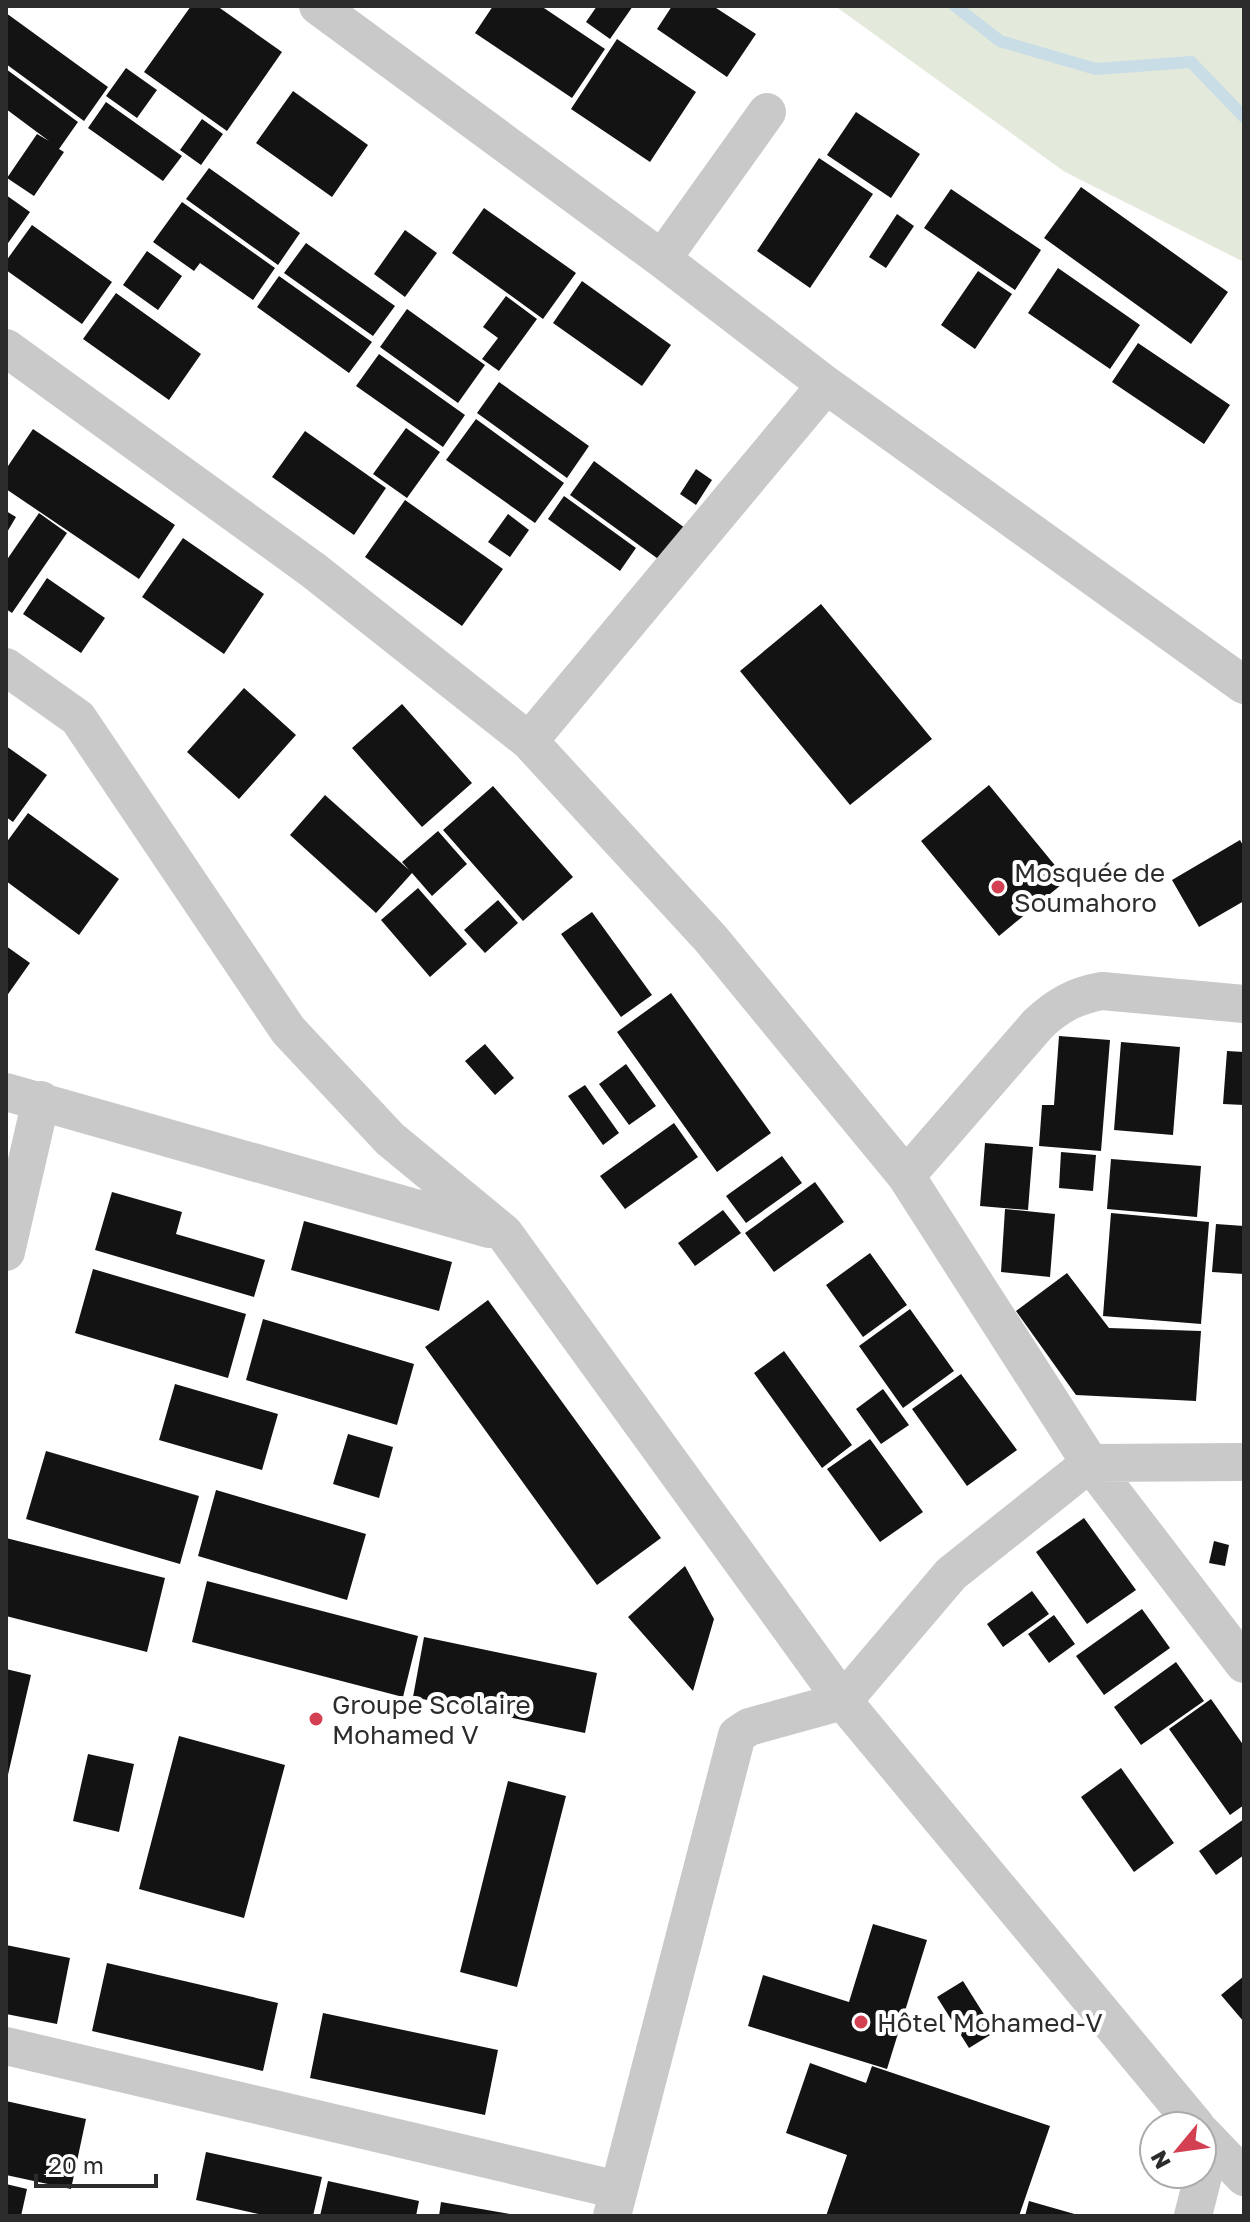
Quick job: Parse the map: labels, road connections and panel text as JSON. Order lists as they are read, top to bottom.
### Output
{
  "places": ["Mosquée de Soumahoro", "Groupe Scolaire Mohamed V", "Hôtel Mohamed-V"],
  "scale_bar": "20 m",
  "north": "bottom left"
}
